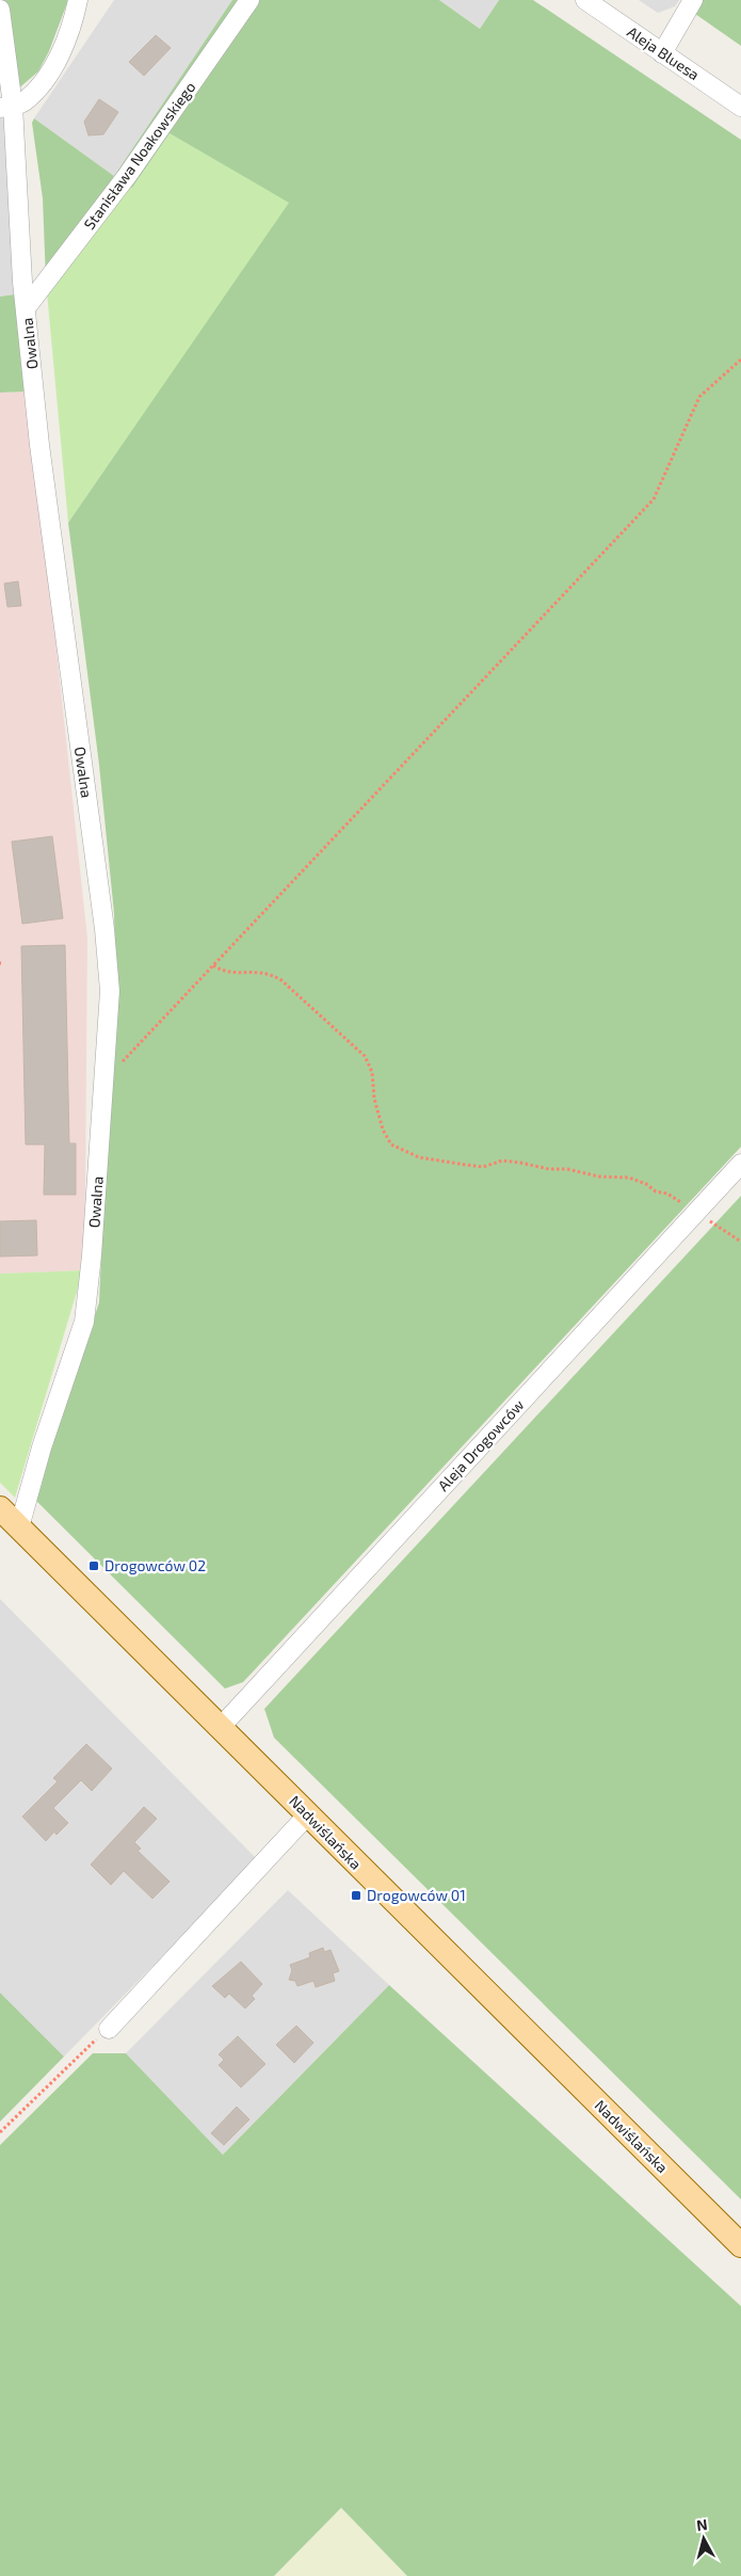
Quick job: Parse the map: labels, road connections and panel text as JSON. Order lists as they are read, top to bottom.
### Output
{
  "streets": {
    "main road": ["Nadwiślańska"],
    "street": [
      "Aleja Bluesa",
      "Stanisława Noakowskiego",
      "Owalna",
      "Aleja Drogowców"
    ]
  },
  "crossings": [
    ["Stanisława Noakowskiego", "Owalna"],
    ["Owalna", "Nadwiślańska"],
    ["Aleja Drogowców", "Nadwiślańska"]
  ],
  "places": {
    "transit": ["Drogowców 02", "Drogowców 01"]
  },
  "north": "top"
}
